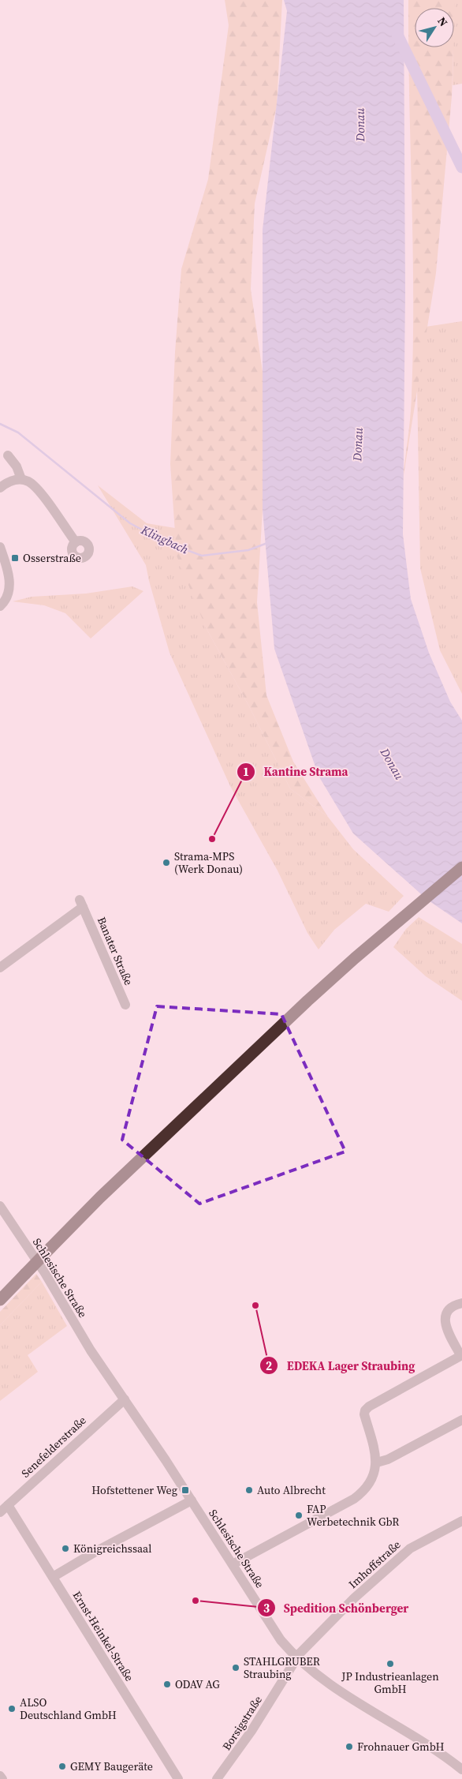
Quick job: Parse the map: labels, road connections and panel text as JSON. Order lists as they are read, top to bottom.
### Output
{
  "streets": {
    "street": [
      "Banater Straße",
      "Schlesische Straße",
      "Senefelderstraße",
      "Imhoffstraße",
      "Ernst-Heinkel-Straße",
      "Borsigstraße"
    ]
  },
  "crossings": [
    ["Schlesische Straße", "Senefelderstraße"],
    ["Schlesische Straße", "Imhoffstraße"],
    ["Schlesische Straße", "Borsigstraße"],
    ["Senefelderstraße", "Ernst-Heinkel-Straße"],
    ["Imhoffstraße", "Borsigstraße"]
  ],
  "water": ["Donau", "Klingbach"],
  "places": {
    "transit": ["Osserstraße", "Hofstettener Weg"],
    "other": [
      "Kantine Strama",
      "Strama-MPS (Werk Donau)",
      "EDEKA Lager Straubing",
      "Auto Albrecht",
      "FAP Werbetechnik GbR",
      "Königreichssaal",
      "Spedition Schönberger",
      "JP Industrieanlagen GmbH",
      "STAHLGRUBER Straubing",
      "ODAV AG",
      "ALSO Deutschland GmbH",
      "Frohnauer GmbH",
      "GEMY Baugeräte"
    ]
  },
  "north": "top right"
}
